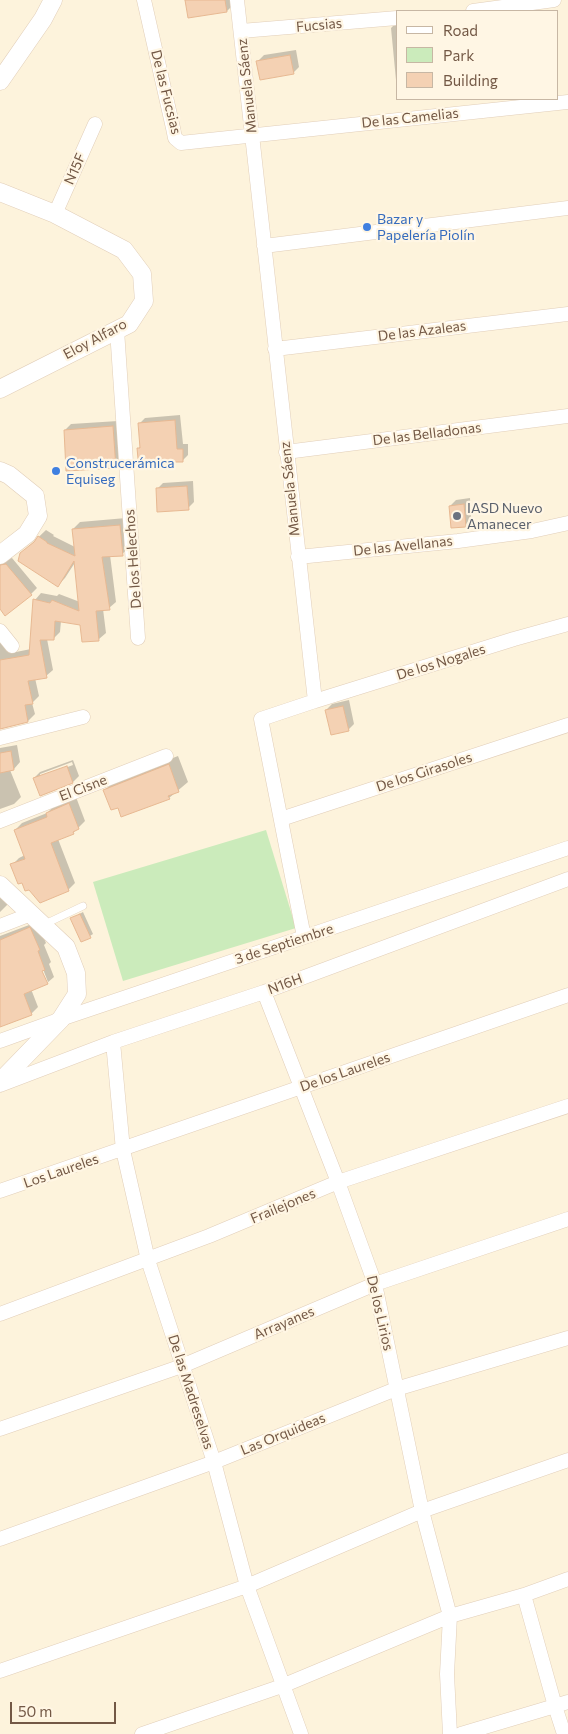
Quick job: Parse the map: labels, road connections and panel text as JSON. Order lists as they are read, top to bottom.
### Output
{
  "streets": {
    "street": [
      "Fucsias",
      "Manuela Sáenz",
      "De las Fucsias",
      "De las Camelias",
      "N15F",
      "De las Azaleas",
      "Eloy Alfaro",
      "De las Belladonas",
      "De las Avellanas",
      "De los Helechos",
      "De los Nogales",
      "De los Girasoles",
      "El Cisne",
      "3 de Septiembre",
      "N16H",
      "De los Laureles",
      "Los Laureles",
      "Frailejones",
      "De los Lirios",
      "Arrayanes",
      "De las Madreselvas",
      "Las Orquideas"
    ]
  },
  "crossings": [
    ["Fucsias", "Manuela Sáenz"],
    ["Manuela Sáenz", "De las Fucsias"],
    ["Manuela Sáenz", "De las Camelias"],
    ["Manuela Sáenz", "De las Azaleas"],
    ["Manuela Sáenz", "De las Belladonas"],
    ["Manuela Sáenz", "De las Avellanas"],
    ["Manuela Sáenz", "De los Nogales"],
    ["De las Fucsias", "De las Camelias"],
    ["N15F", "Eloy Alfaro"],
    ["Eloy Alfaro", "De los Helechos"],
    ["N16H", "De los Lirios"],
    ["N16H", "De las Madreselvas"],
    ["De los Laureles", "Los Laureles"],
    ["De los Laureles", "De los Lirios"],
    ["De los Laureles", "De las Madreselvas"],
    ["Los Laureles", "De las Madreselvas"],
    ["Frailejones", "De los Lirios"],
    ["Frailejones", "De las Madreselvas"],
    ["De los Lirios", "Arrayanes"],
    ["De los Lirios", "Las Orquideas"],
    ["Arrayanes", "De las Madreselvas"],
    ["De las Madreselvas", "Las Orquideas"]
  ],
  "places": ["Bazar y Papelería Piolín", "Construcerámica Equiseg", "IASD Nuevo Amanecer"],
  "legend": ["Road", "Park", "Building"],
  "scale_bar": "50 m"
}
